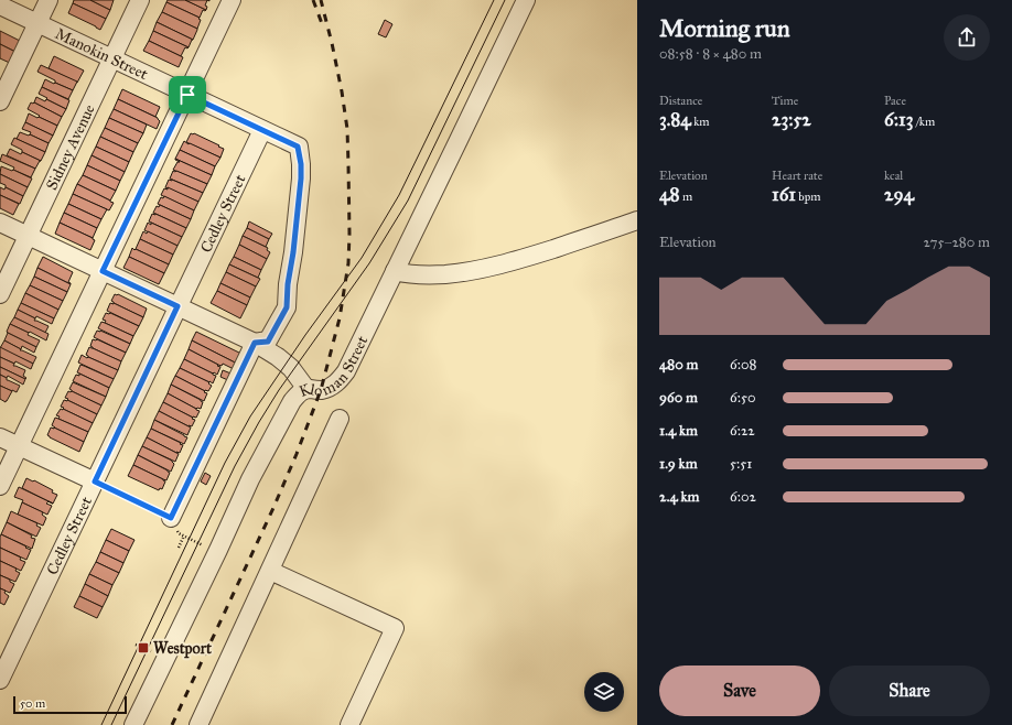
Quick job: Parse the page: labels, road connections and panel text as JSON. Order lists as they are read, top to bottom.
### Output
{
  "streets": {
    "street": [
      "Manokin Street",
      "Sidney Avenue",
      "Cedley Street",
      "Kloman Street"
    ]
  },
  "crossings": [
    ["Manokin Street", "Sidney Avenue"],
    ["Manokin Street", "Cedley Street"]
  ],
  "places": {
    "transit": ["Westport"]
  },
  "scale_bar": "50 m",
  "page": {
    "heading": ["Morning run", "08:58 · 8 × 480 m"],
    "stats": [
      ["Distance", "3.84 km"],
      ["Time", "23:52"],
      ["Pace", "6:13 /km"],
      ["Elevation", "48 m"],
      ["Heart rate", "161 bpm"],
      ["kcal", "294"]
    ],
    "chart": ["Elevation", "275–280 m"],
    "list": [
      {
        "name": "480 m",
        "note": "6:08"
      },
      {
        "name": "960 m",
        "note": "6:50"
      },
      {
        "name": "1.4 km",
        "note": "6:22"
      },
      {
        "name": "1.9 km",
        "note": "5:51"
      },
      {
        "name": "2.4 km",
        "note": "6:02"
      }
    ],
    "buttons": ["Save", "Share"],
    "scale": "50 m"
  }
}
